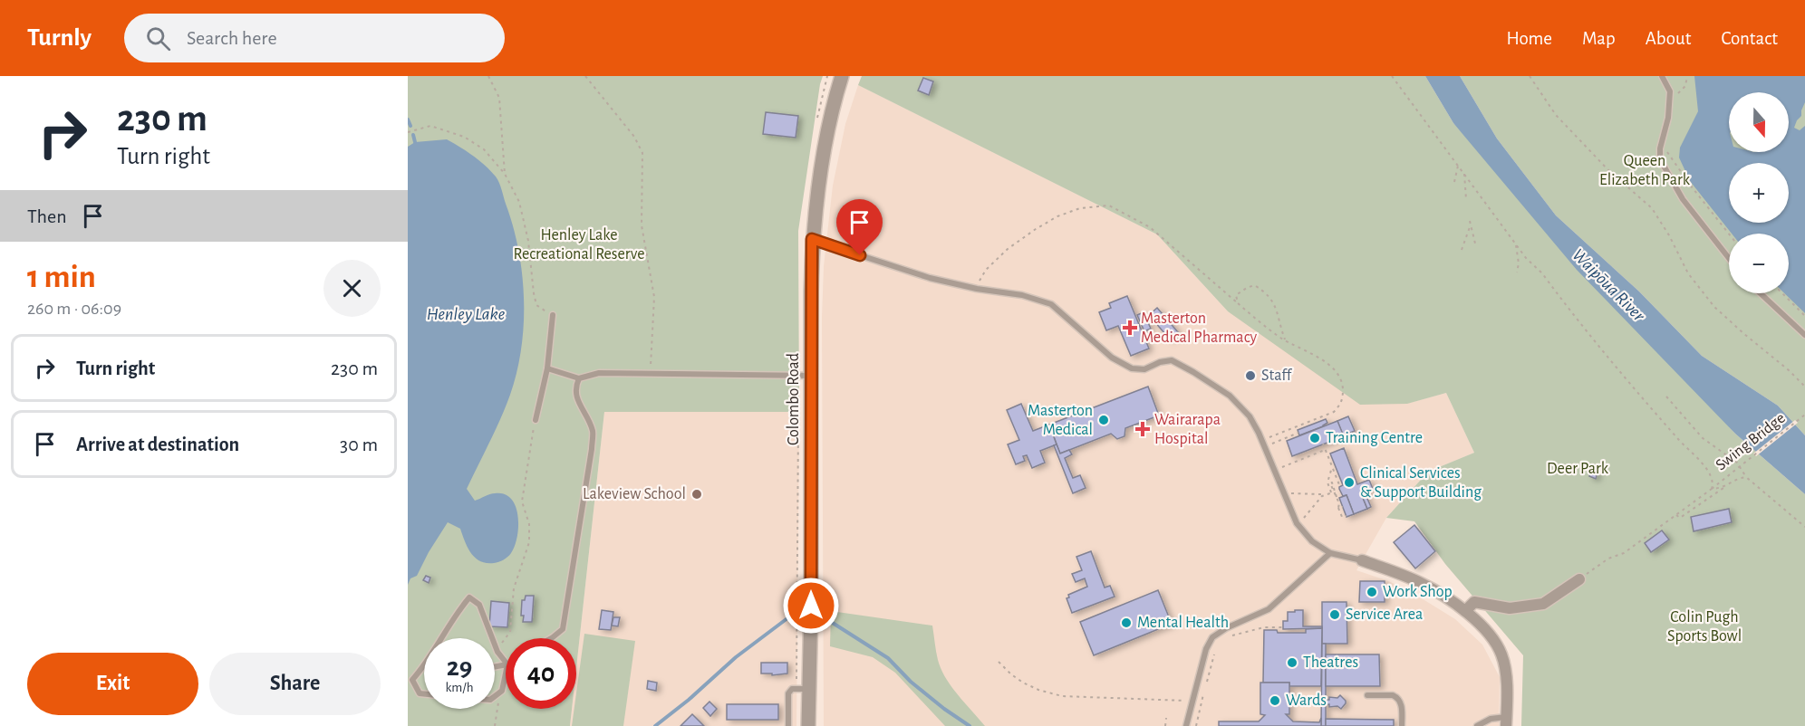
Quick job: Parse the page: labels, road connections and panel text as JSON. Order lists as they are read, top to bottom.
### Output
{
  "streets": {
    "street": ["Colombo Road"],
    "path": ["Swing Bridge"]
  },
  "water": ["Waipōua River", "Henley Lake"],
  "parks": [
    "Queen Elizabeth Park",
    "Henley Lake Recreational Reserve",
    "Deer Park",
    "Colin Pugh Sports Bowl"
  ],
  "places": {
    "health": ["Masterton Medical Pharmacy", "Wairarapa Hospital"],
    "other": [
      "Staff",
      "Masterton Medical",
      "Training Centre",
      "Clinical Services & Support Building",
      "Lakeview School",
      "Work Shop",
      "Service Area",
      "Mental Health",
      "Theatres",
      "Wards"
    ]
  },
  "north": "bottom",
  "page": {
    "header": "Turnly",
    "search": "Search here",
    "nav": [
      "Home",
      "Map",
      "About",
      "Contact"
    ],
    "turn": ["230 m", "Turn right"],
    "map_buttons": ["+", "−"],
    "then": "Then",
    "heading": ["1 min", "260 m · 06:09"],
    "list": [
      {
        "name": "Turn right",
        "value": "230 m"
      },
      {
        "name": "Arrive at destination",
        "value": "30 m"
      }
    ],
    "speed": "29 km/h",
    "limit": "40",
    "buttons": ["Exit", "Share"]
  }
}
